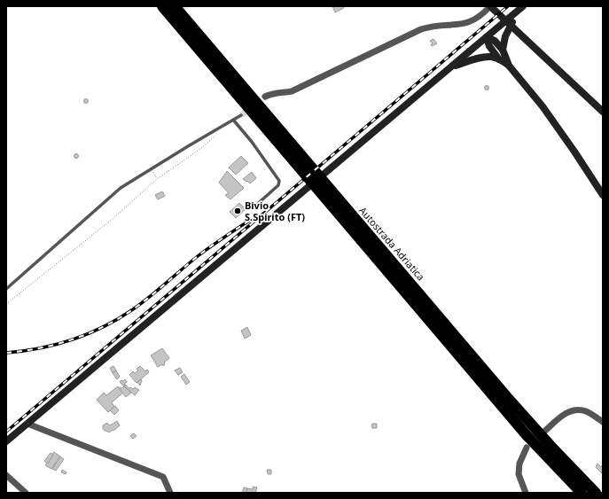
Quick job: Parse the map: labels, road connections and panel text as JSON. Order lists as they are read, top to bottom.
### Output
{
  "streets": {
    "highway": ["Autostrada Adriatica"]
  },
  "places": ["Bivio S.Spirito (FT)"]
}
